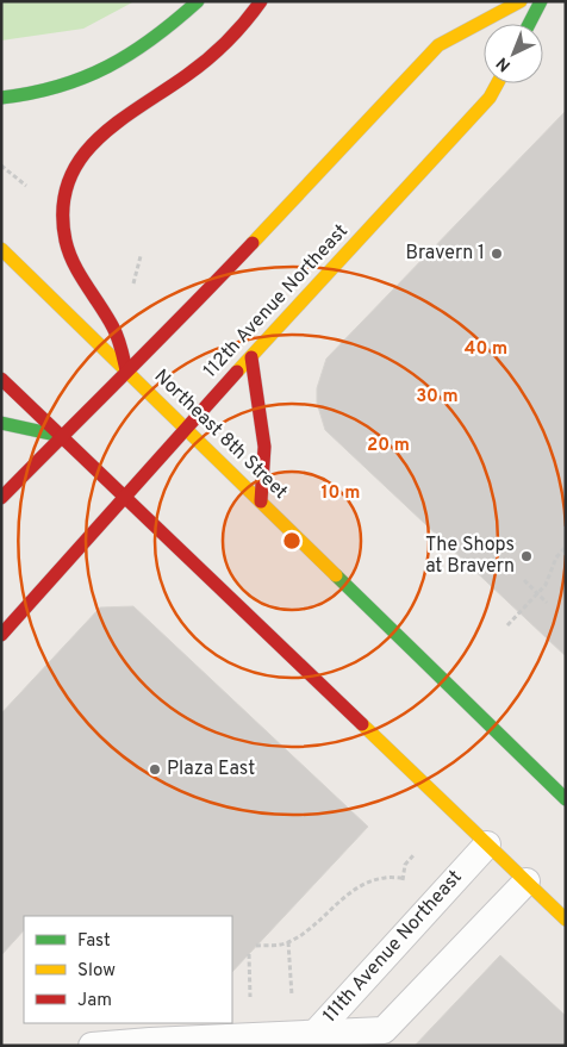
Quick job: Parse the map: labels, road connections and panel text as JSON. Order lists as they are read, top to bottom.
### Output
{
  "streets": {
    "main road": ["112th Avenue Northeast", "Northeast 8th Street"],
    "lane": ["111th Avenue Northeast"]
  },
  "crossings": [
    ["112th Avenue Northeast", "Northeast 8th Street"]
  ],
  "places": ["Bravern 1", "The Shops at Bravern", "Plaza East"],
  "legend": ["Fast", "Slow", "Jam"],
  "north": "bottom left",
  "rings": [
    "40 m",
    "30 m",
    "20 m",
    "10 m"
  ]
}
